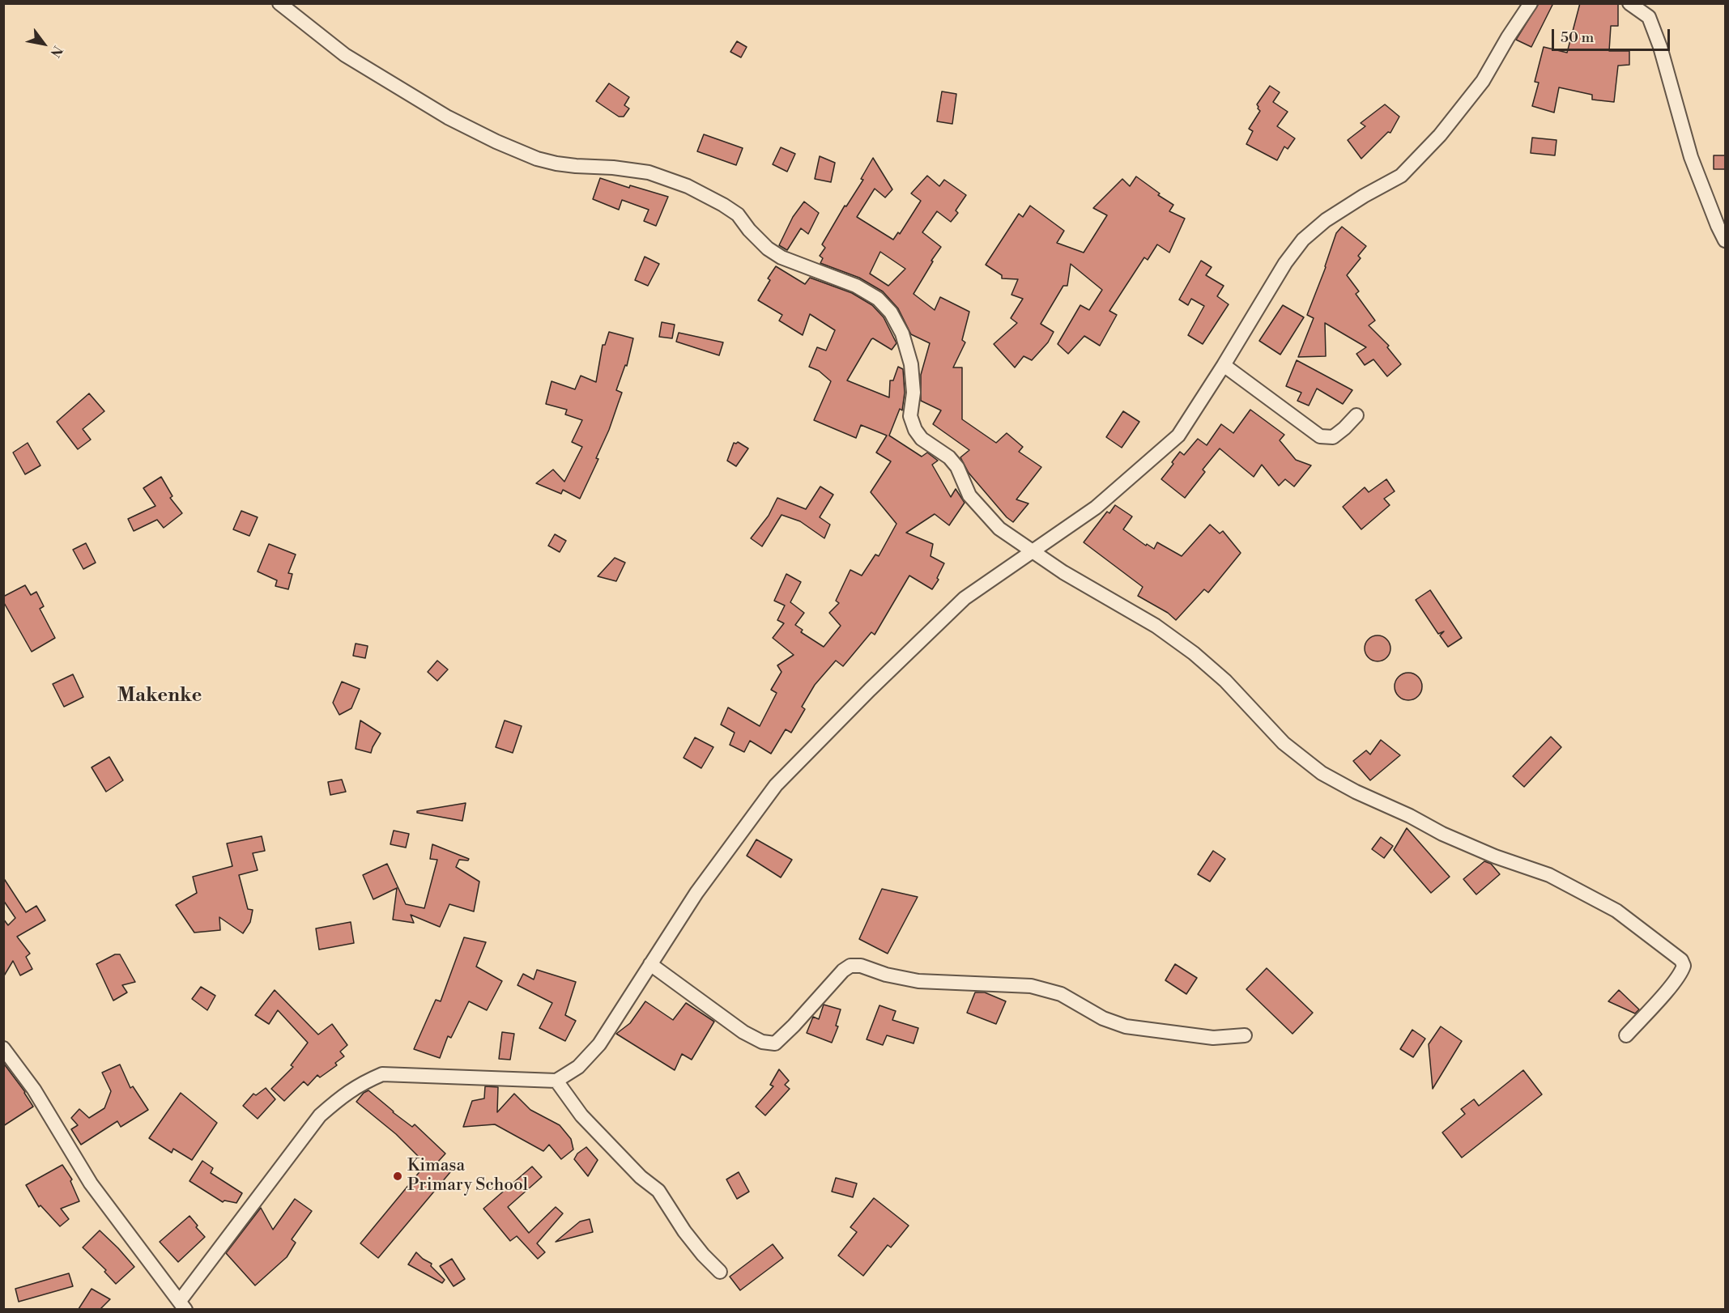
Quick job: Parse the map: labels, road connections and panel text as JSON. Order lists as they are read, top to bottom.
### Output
{
  "districts": ["Makenke"],
  "places": ["Kimasa Primary School"],
  "scale_bar": "50 m",
  "north": "bottom right"
}
